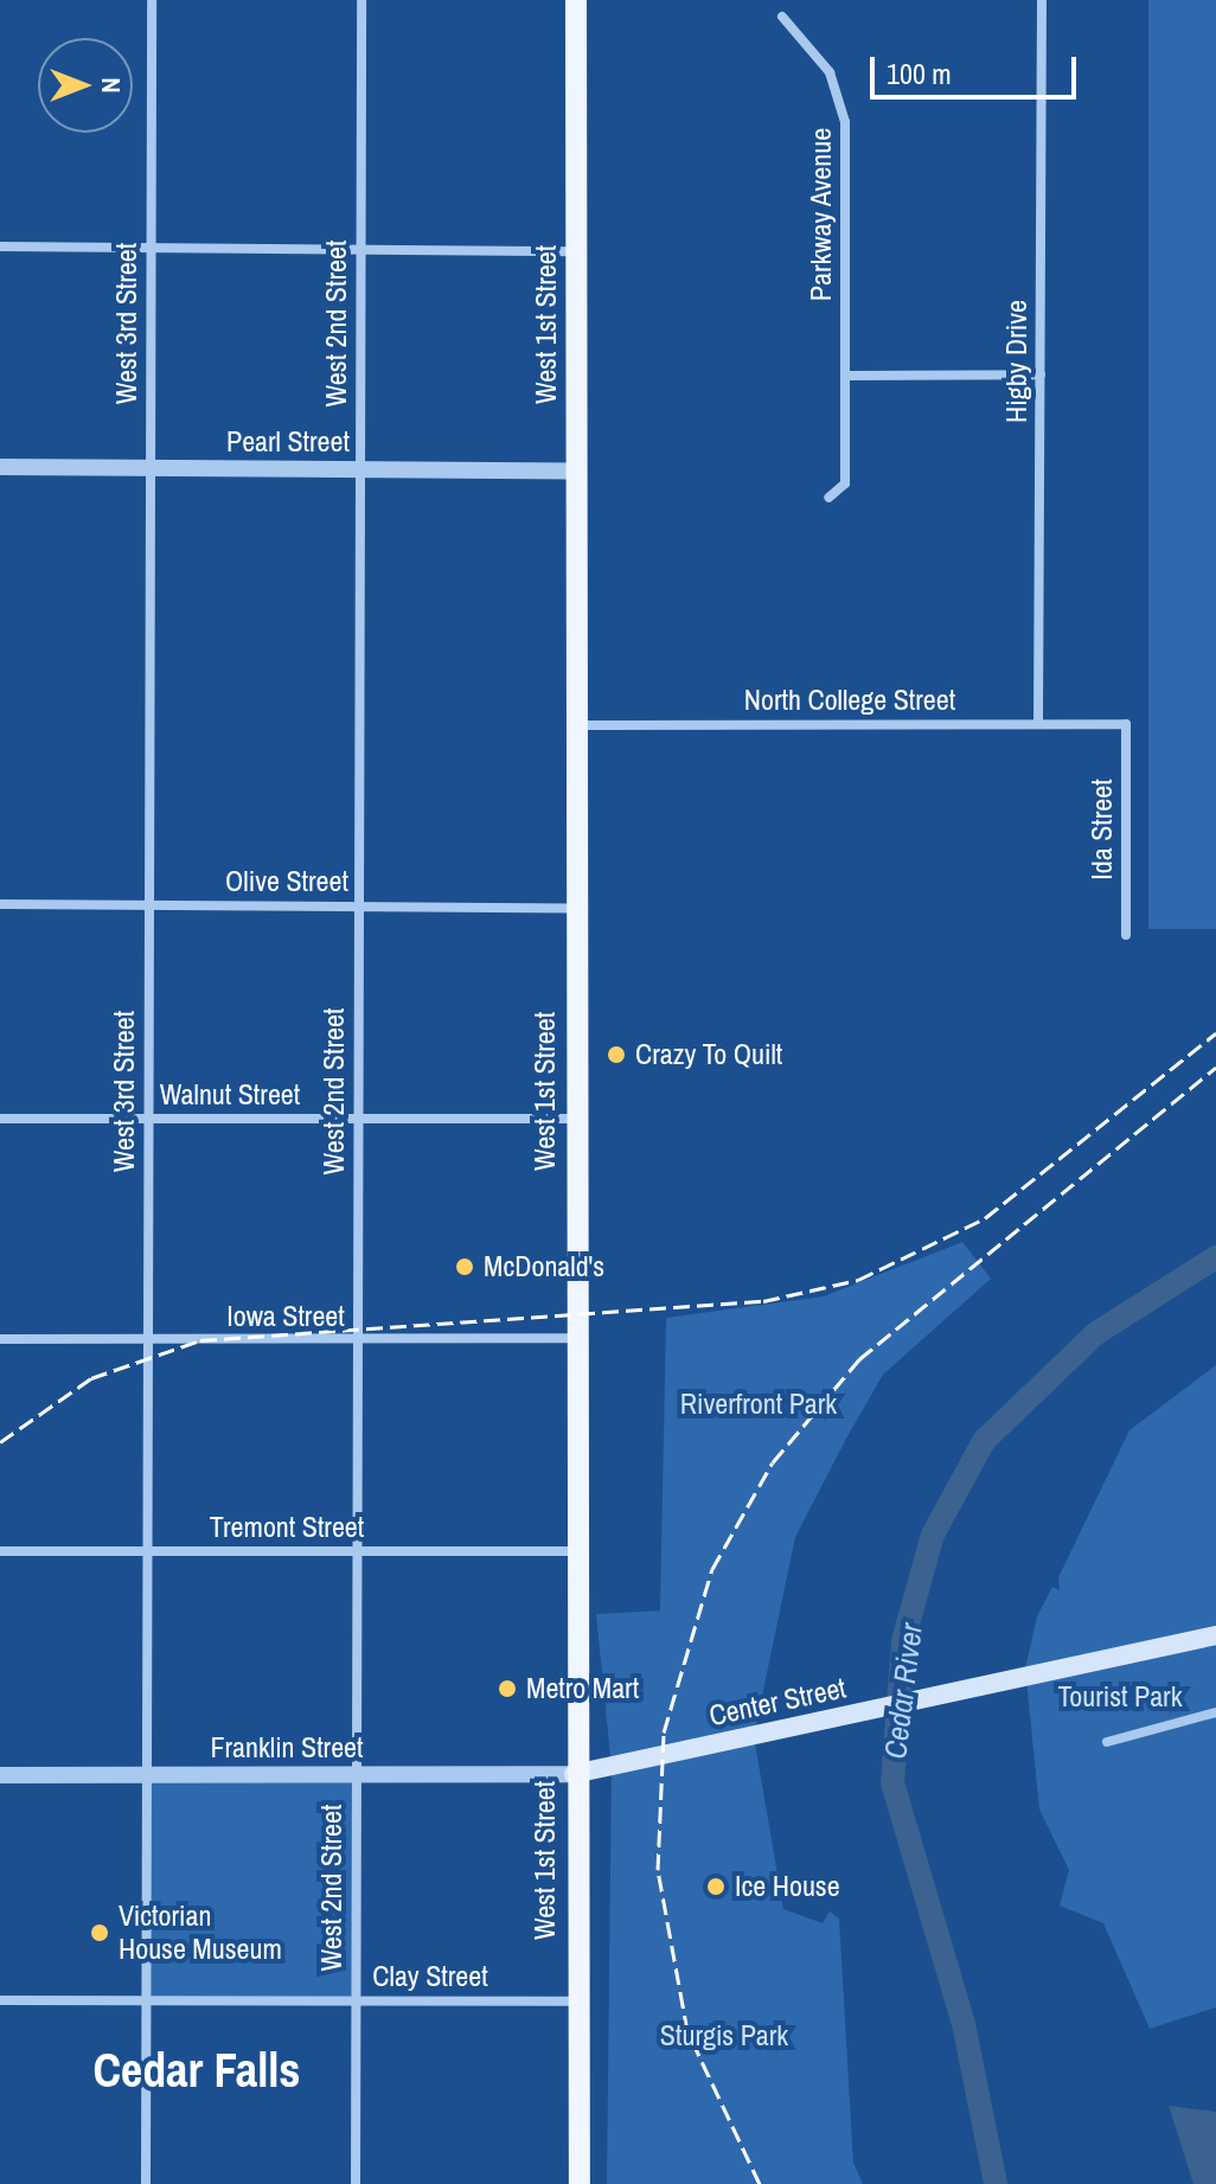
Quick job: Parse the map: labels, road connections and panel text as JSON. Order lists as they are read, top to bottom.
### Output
{
  "streets": {
    "main road": ["West 1st Street", "Center Street"],
    "street": [
      "Parkway Avenue",
      "West 3rd Street",
      "West 2nd Street",
      "Higby Drive",
      "Pearl Street",
      "North College Street",
      "Ida Street",
      "Olive Street",
      "Walnut Street",
      "Iowa Street",
      "Tremont Street",
      "Franklin Street",
      "Clay Street"
    ]
  },
  "crossings": [
    ["West 3rd Street", "Pearl Street"],
    ["West 3rd Street", "Olive Street"],
    ["West 3rd Street", "Walnut Street"],
    ["West 3rd Street", "Iowa Street"],
    ["West 3rd Street", "Tremont Street"],
    ["West 3rd Street", "Franklin Street"],
    ["West 3rd Street", "Clay Street"],
    ["West 2nd Street", "Pearl Street"],
    ["West 2nd Street", "Olive Street"],
    ["West 2nd Street", "Walnut Street"],
    ["West 2nd Street", "Iowa Street"],
    ["West 2nd Street", "Tremont Street"],
    ["West 2nd Street", "Franklin Street"],
    ["West 2nd Street", "Clay Street"],
    ["West 1st Street", "Pearl Street"],
    ["West 1st Street", "North College Street"],
    ["West 1st Street", "Olive Street"],
    ["West 1st Street", "Walnut Street"],
    ["West 1st Street", "Iowa Street"],
    ["West 1st Street", "Tremont Street"],
    ["West 1st Street", "Center Street"],
    ["West 1st Street", "Franklin Street"],
    ["West 1st Street", "Clay Street"],
    ["Higby Drive", "North College Street"],
    ["North College Street", "Ida Street"],
    ["Center Street", "Franklin Street"]
  ],
  "districts": ["Cedar Falls"],
  "water": ["Cedar River"],
  "parks": ["Riverfront Park", "Tourist Park", "Sturgis Park"],
  "places": [
    "Crazy To Quilt",
    "McDonald's",
    "Metro Mart",
    "Ice House",
    "Victorian House Museum"
  ],
  "scale_bar": "100 m",
  "north": "right"
}
